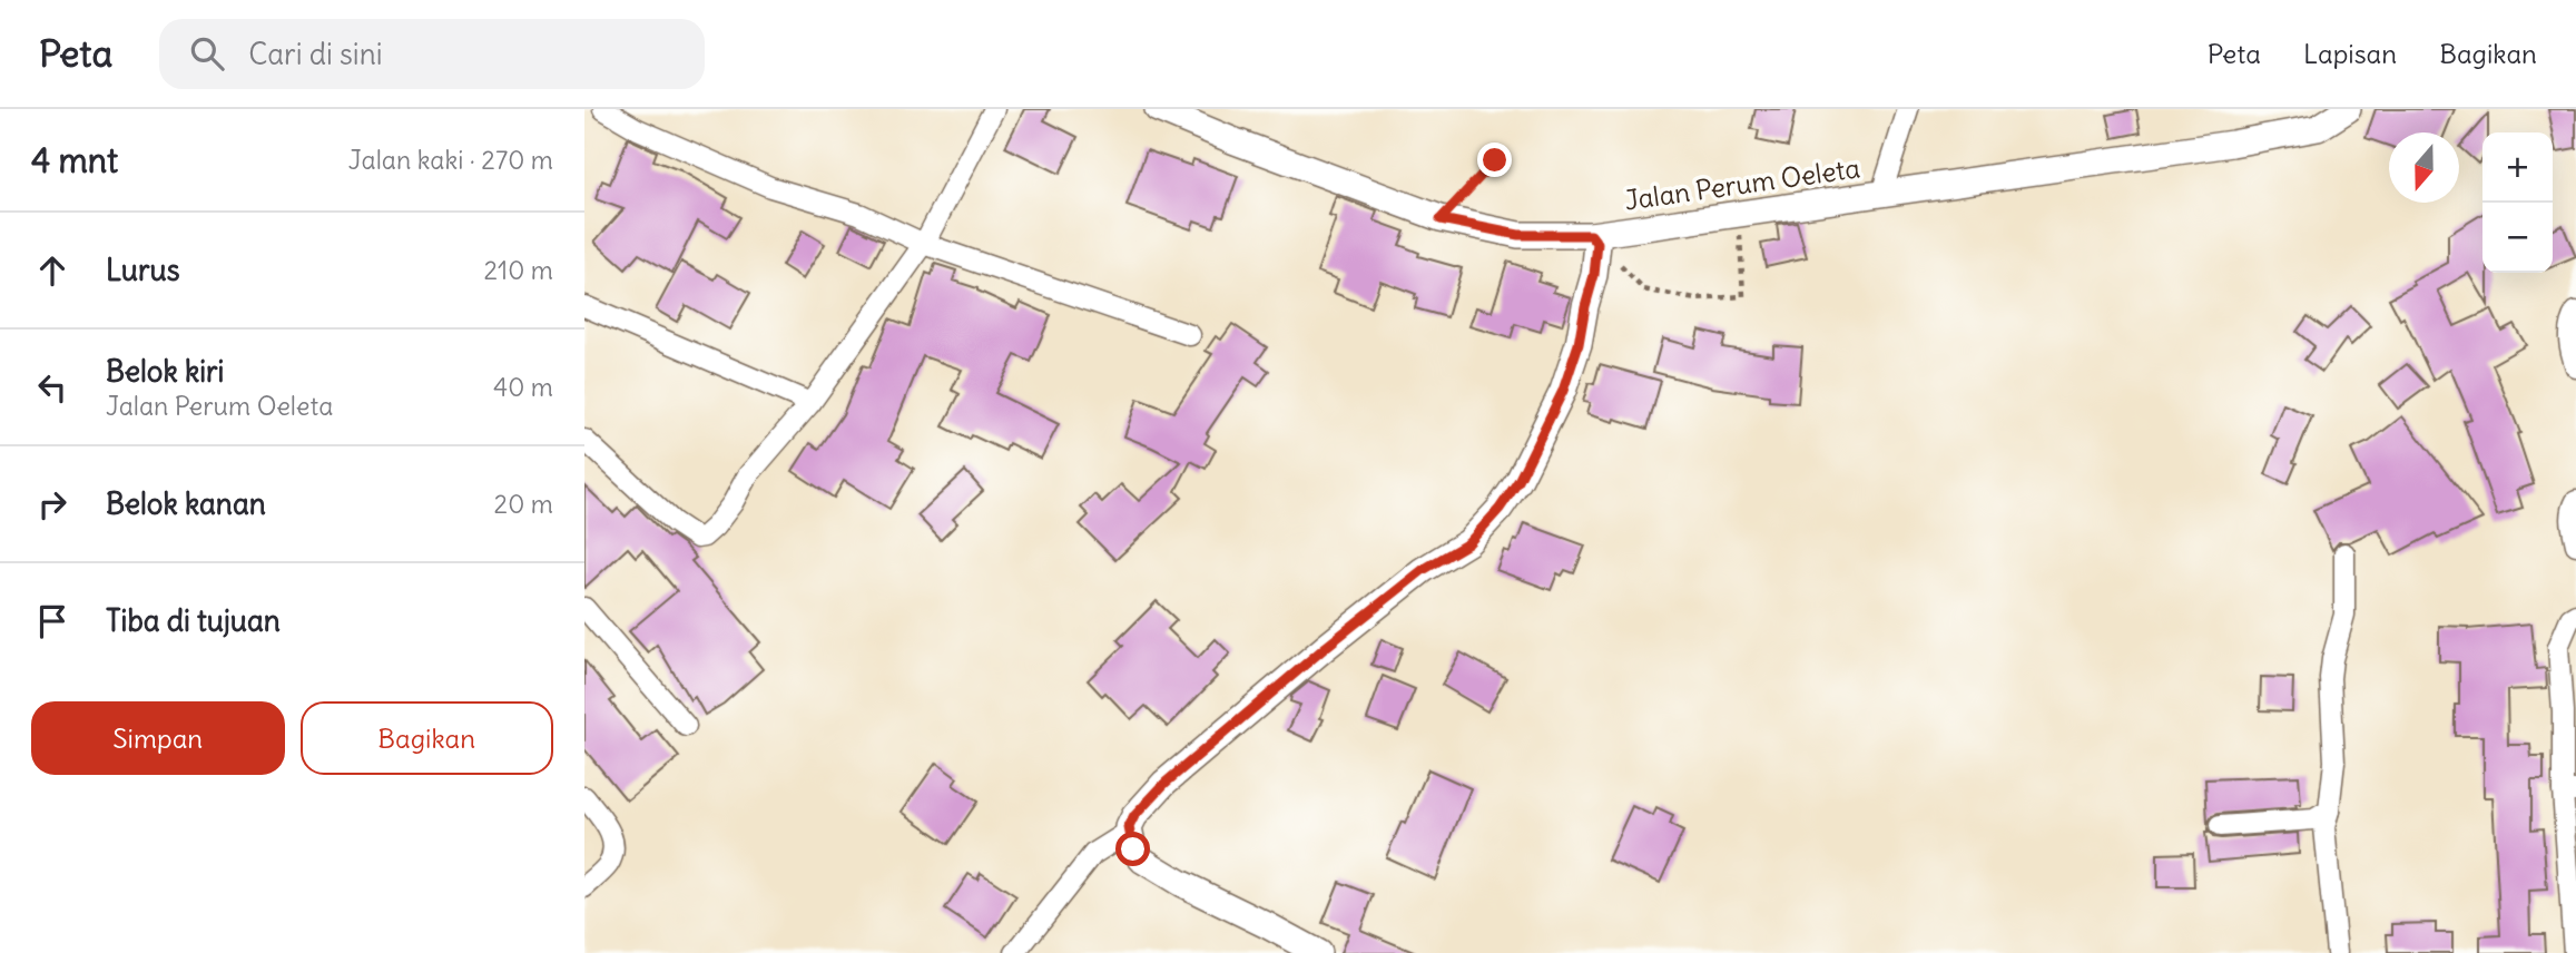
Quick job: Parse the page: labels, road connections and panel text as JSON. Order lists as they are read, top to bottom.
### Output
{
  "streets": {
    "street": ["Jalan Perum Oeleta"]
  },
  "north": "bottom",
  "page": {
    "header": "Peta",
    "search": "Cari di sini",
    "nav": ["Peta", "Lapisan", "Bagikan"],
    "heading": ["4 mnt", "Jalan kaki · 270 m"],
    "map_buttons": ["+", "−"],
    "list": [
      ["Lurus", "210 m"],
      ["Belok kiri", "Jalan Perum Oeleta", "40 m"],
      ["Belok kanan", "20 m"],
      "Tiba di tujuan"
    ],
    "buttons": ["Simpan", "Bagikan"]
  }
}
